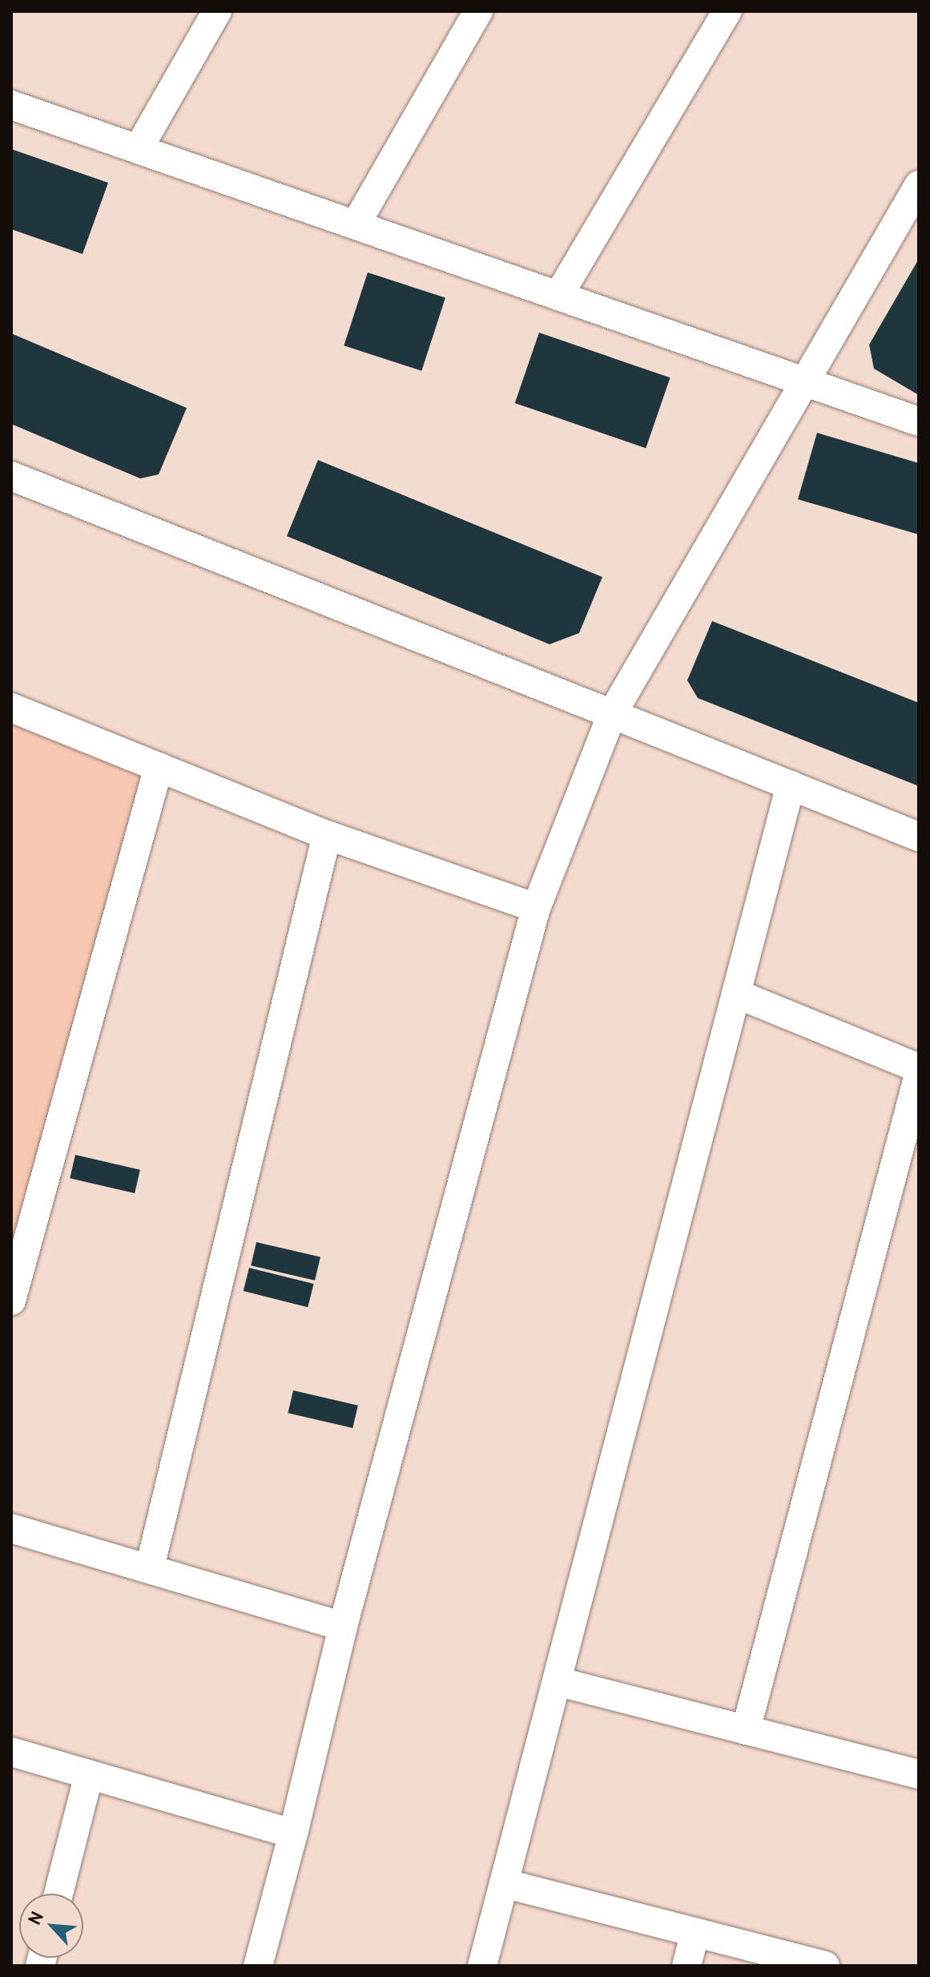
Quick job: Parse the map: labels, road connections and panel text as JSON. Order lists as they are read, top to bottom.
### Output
{
  "north": "top left"
}
